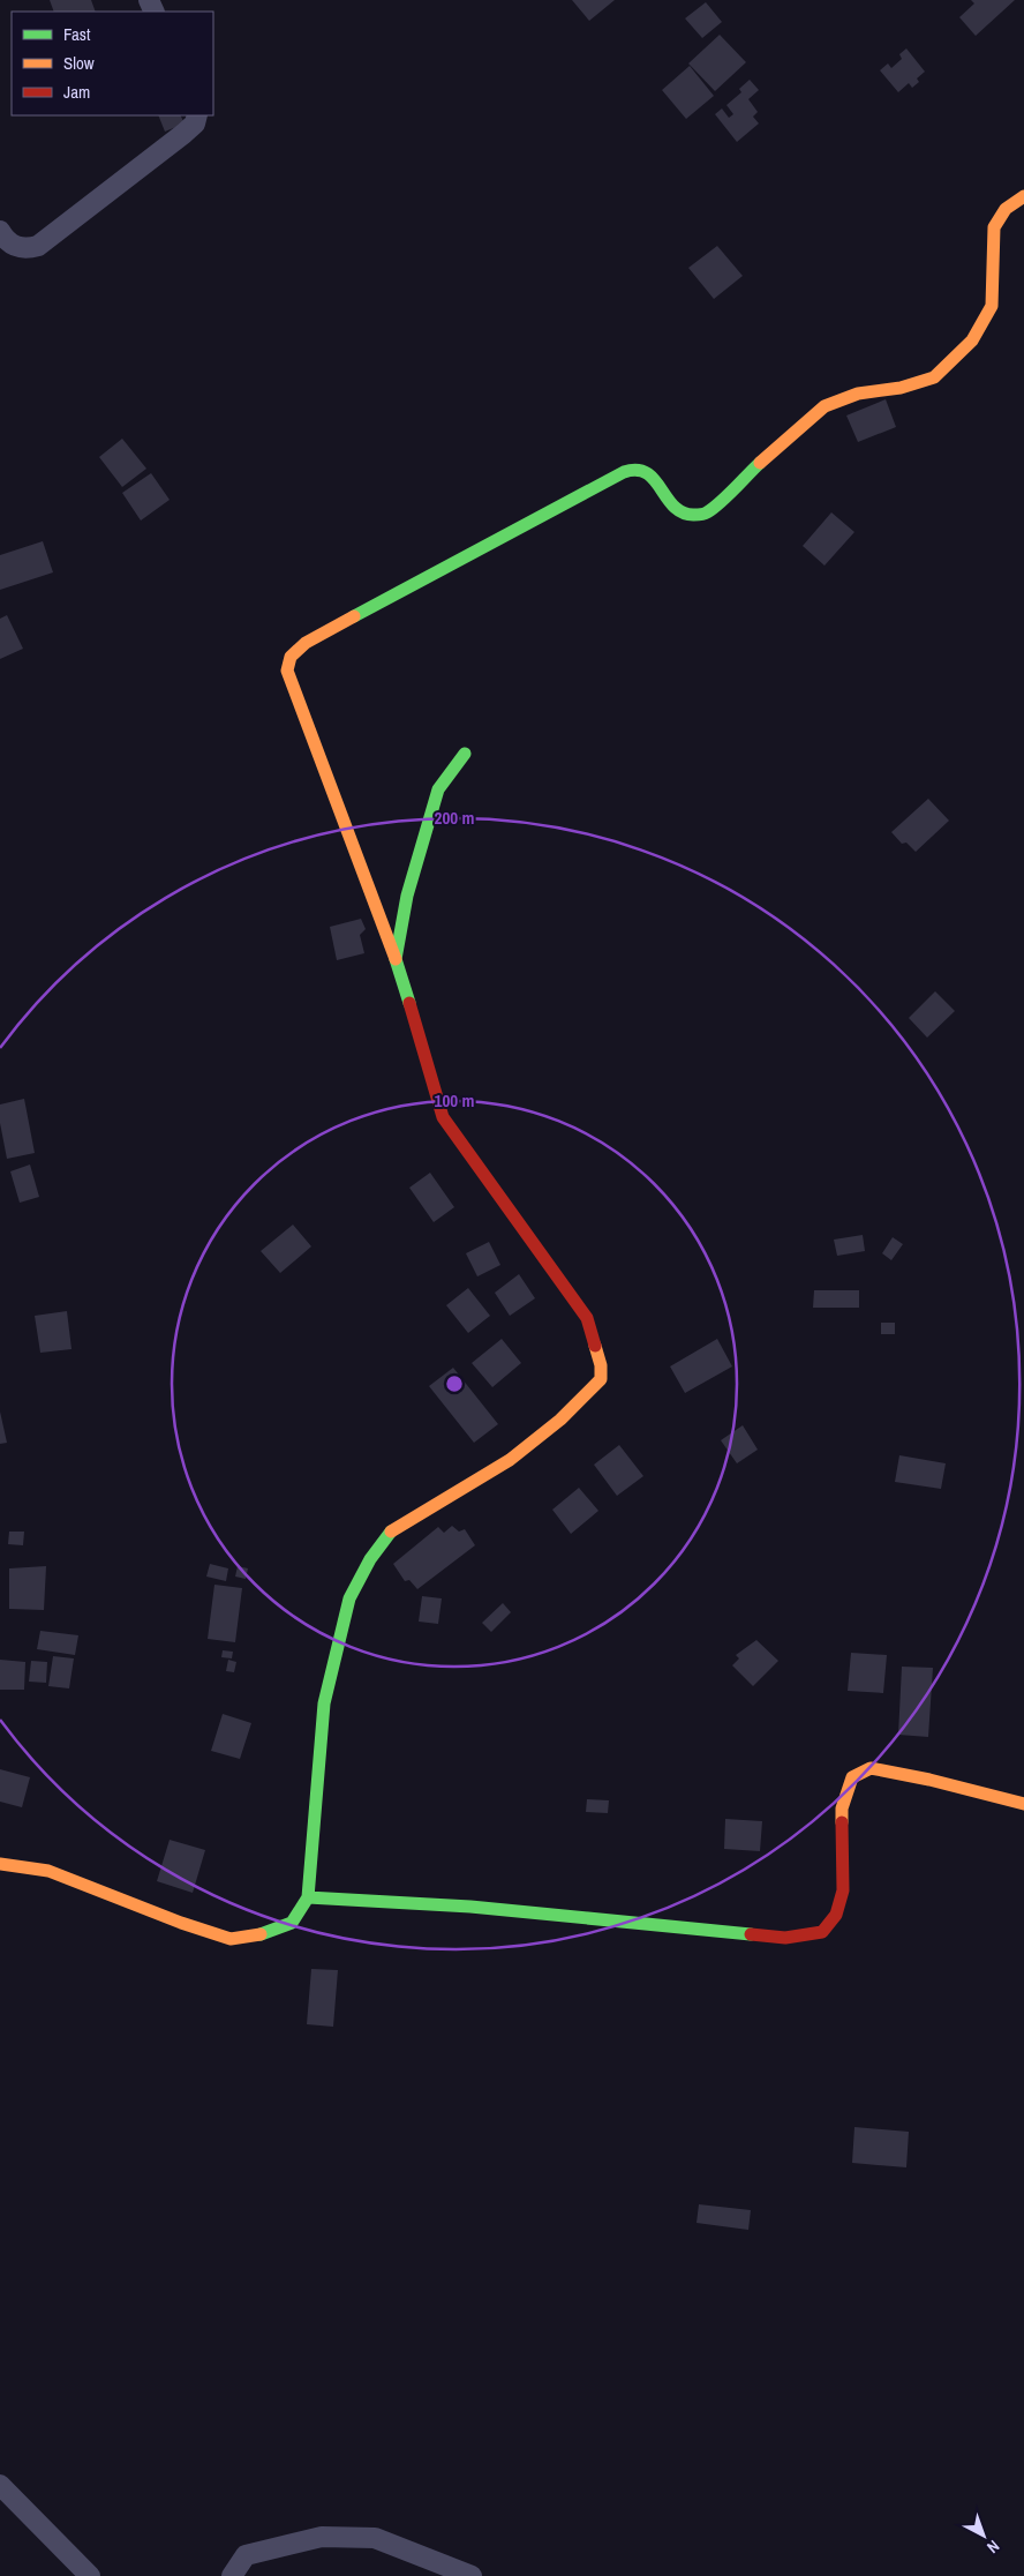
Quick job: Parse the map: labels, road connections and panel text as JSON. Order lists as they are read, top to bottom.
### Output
{
  "legend": ["Fast", "Slow", "Jam"],
  "north": "bottom right",
  "rings": ["200 m", "100 m"]
}
